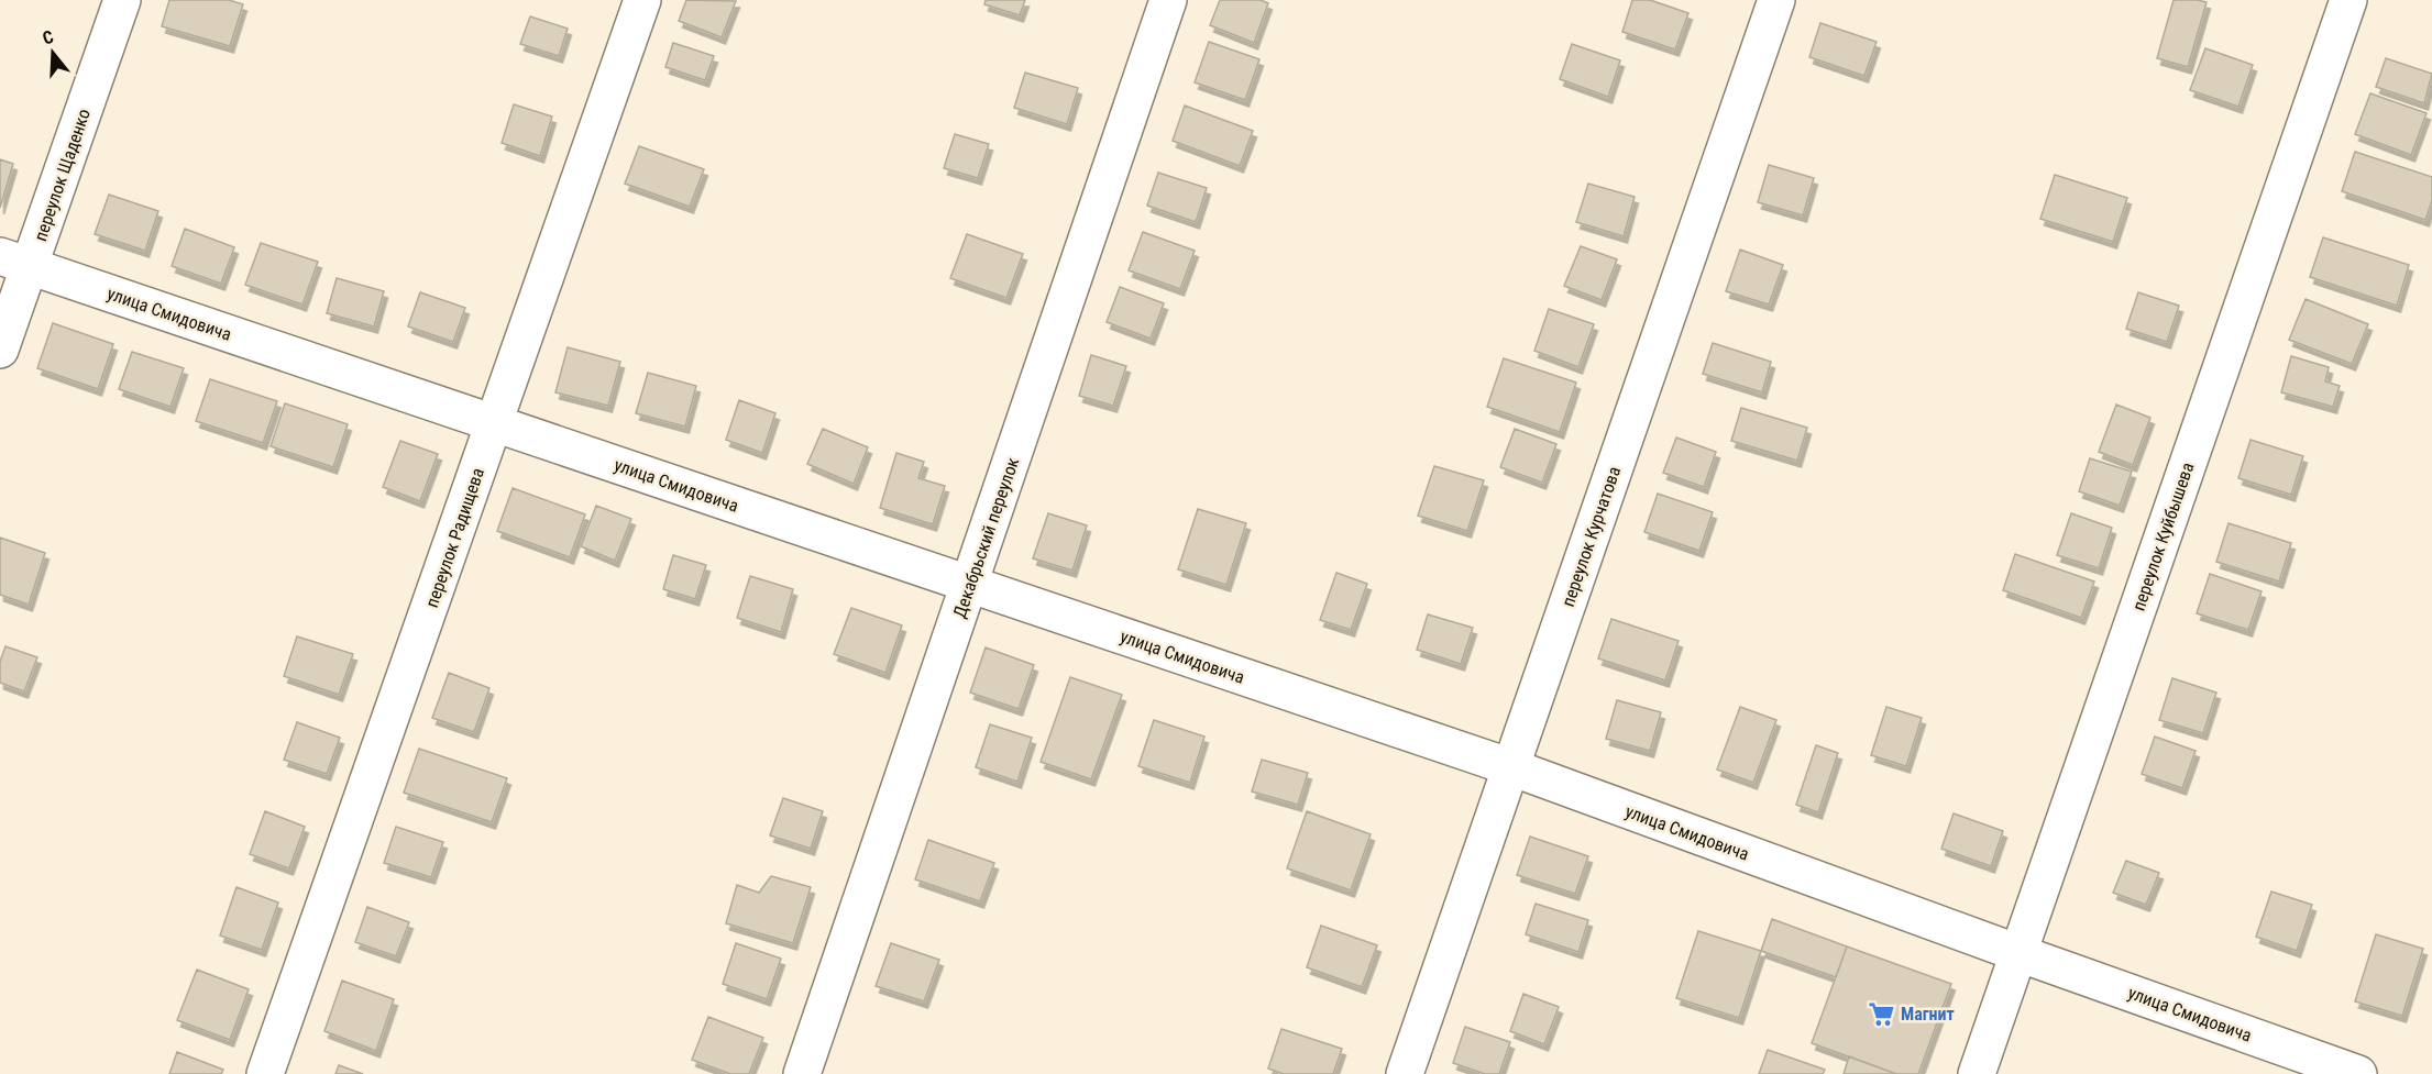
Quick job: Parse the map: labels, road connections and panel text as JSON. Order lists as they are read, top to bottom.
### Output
{
  "streets": {
    "street": [
      "переулок Щаденко",
      "улица Смидовича",
      "переулок Курчатова",
      "переулок Куйбышева",
      "переулок Радищева",
      "Декабрьский переулок"
    ]
  },
  "crossings": [
    ["переулок Щаденко", "улица Смидовича"],
    ["улица Смидовича", "переулок Курчатова"],
    ["улица Смидовича", "переулок Куйбышева"],
    ["улица Смидовича", "переулок Радищева"],
    ["улица Смидовича", "Декабрьский переулок"]
  ],
  "places": {
    "supermarket": ["Магнит"]
  },
  "north": "top"
}
